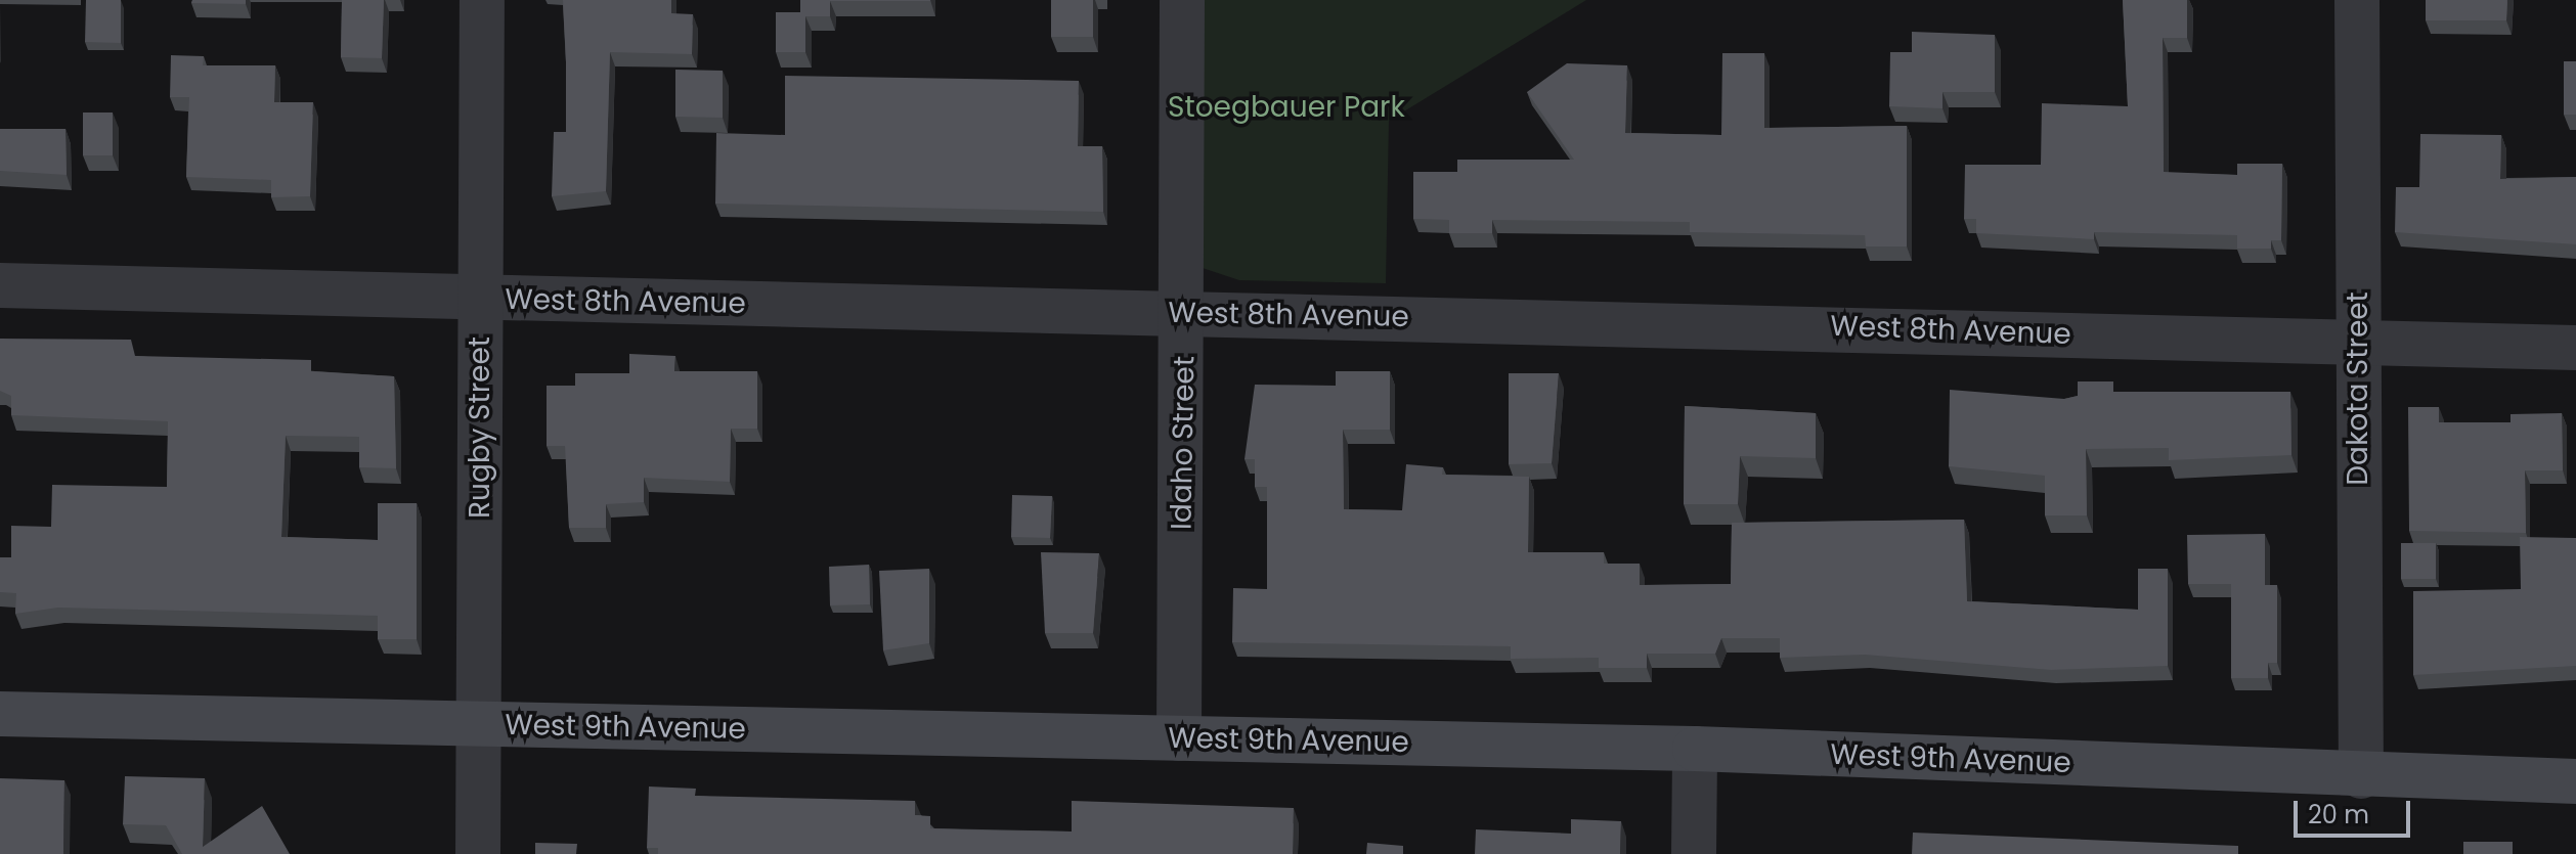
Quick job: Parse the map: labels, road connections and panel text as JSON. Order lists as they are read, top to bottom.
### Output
{
  "streets": {
    "main road": ["West 9th Avenue"],
    "street": [
      "West 8th Avenue",
      "Dakota Street",
      "Rugby Street",
      "Idaho Street"
    ]
  },
  "crossings": [
    ["West 8th Avenue", "Dakota Street"],
    ["West 8th Avenue", "Rugby Street"],
    ["West 8th Avenue", "Idaho Street"],
    ["Dakota Street", "West 9th Avenue"],
    ["Rugby Street", "West 9th Avenue"],
    ["Idaho Street", "West 9th Avenue"]
  ],
  "parks": ["Stoegbauer Park"],
  "scale_bar": "20 m"
}
